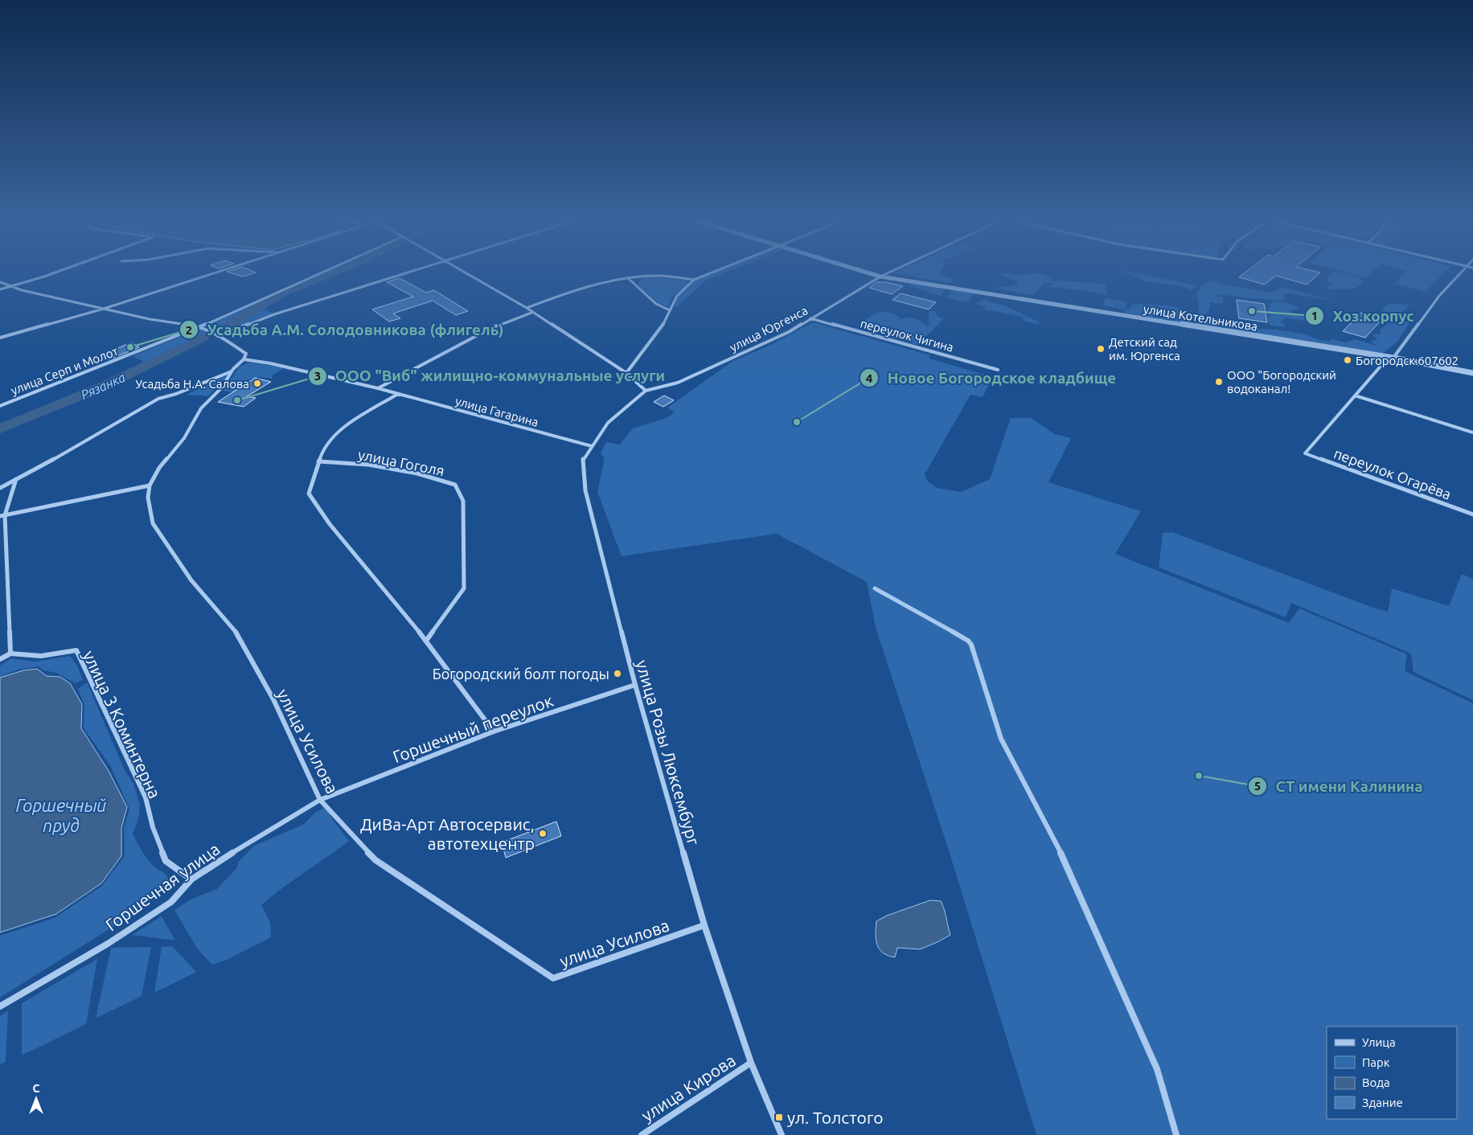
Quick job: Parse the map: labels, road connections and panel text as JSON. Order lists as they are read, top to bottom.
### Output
{
  "streets": {
    "street": [
      "улица Котельникова",
      "улица Юргенса",
      "переулок Чигина",
      "улица Серп и Молот",
      "улица Гагарина",
      "улица Гоголя",
      "переулок Огарёва",
      "улица 3 Коминтерна",
      "Горшечный переулок",
      "улица Усилова",
      "улица Розы Люксембург",
      "Горшечная улица",
      "улица Кирова"
    ]
  },
  "crossings": [
    ["улица Котельникова", "улица Юргенса"],
    ["улица Юргенса", "переулок Чигина"],
    ["улица Юргенса", "улица Розы Люксембург"],
    ["улица Гагарина", "улица Усилова"],
    ["улица Гагарина", "улица Розы Люксембург"],
    ["улица 3 Коминтерна", "Горшечная улица"],
    ["Горшечный переулок", "улица Усилова"],
    ["Горшечный переулок", "улица Розы Люксембург"],
    ["Горшечный переулок", "Горшечная улица"],
    ["улица Усилова", "улица Розы Люксембург"],
    ["улица Усилова", "Горшечная улица"],
    ["улица Розы Люксембург", "улица Кирова"]
  ],
  "water": ["Рязанка", "Горшечный пруд"],
  "places": {
    "other": [
      "Хоз.корпус",
      "Усадьба А.М. Солодовникова (флигель)",
      "Детский сад им. Юргенса",
      "Богородск 607602",
      "ООО \"Богородский водоканал!",
      "Усадьба Н.А. Салова",
      "ООО \"Виб\" жилищно-коммунальные услуги",
      "Новое Богородское кладбище",
      "Богородский болт погоды",
      "СТ имени Калинина",
      "ДиВа-Арт Автосервис, автотехцентр"
    ],
    "transit": ["ул. Толстого"]
  },
  "legend": [
    "Улица",
    "Парк",
    "Вода",
    "Здание"
  ],
  "north": "top"
}
